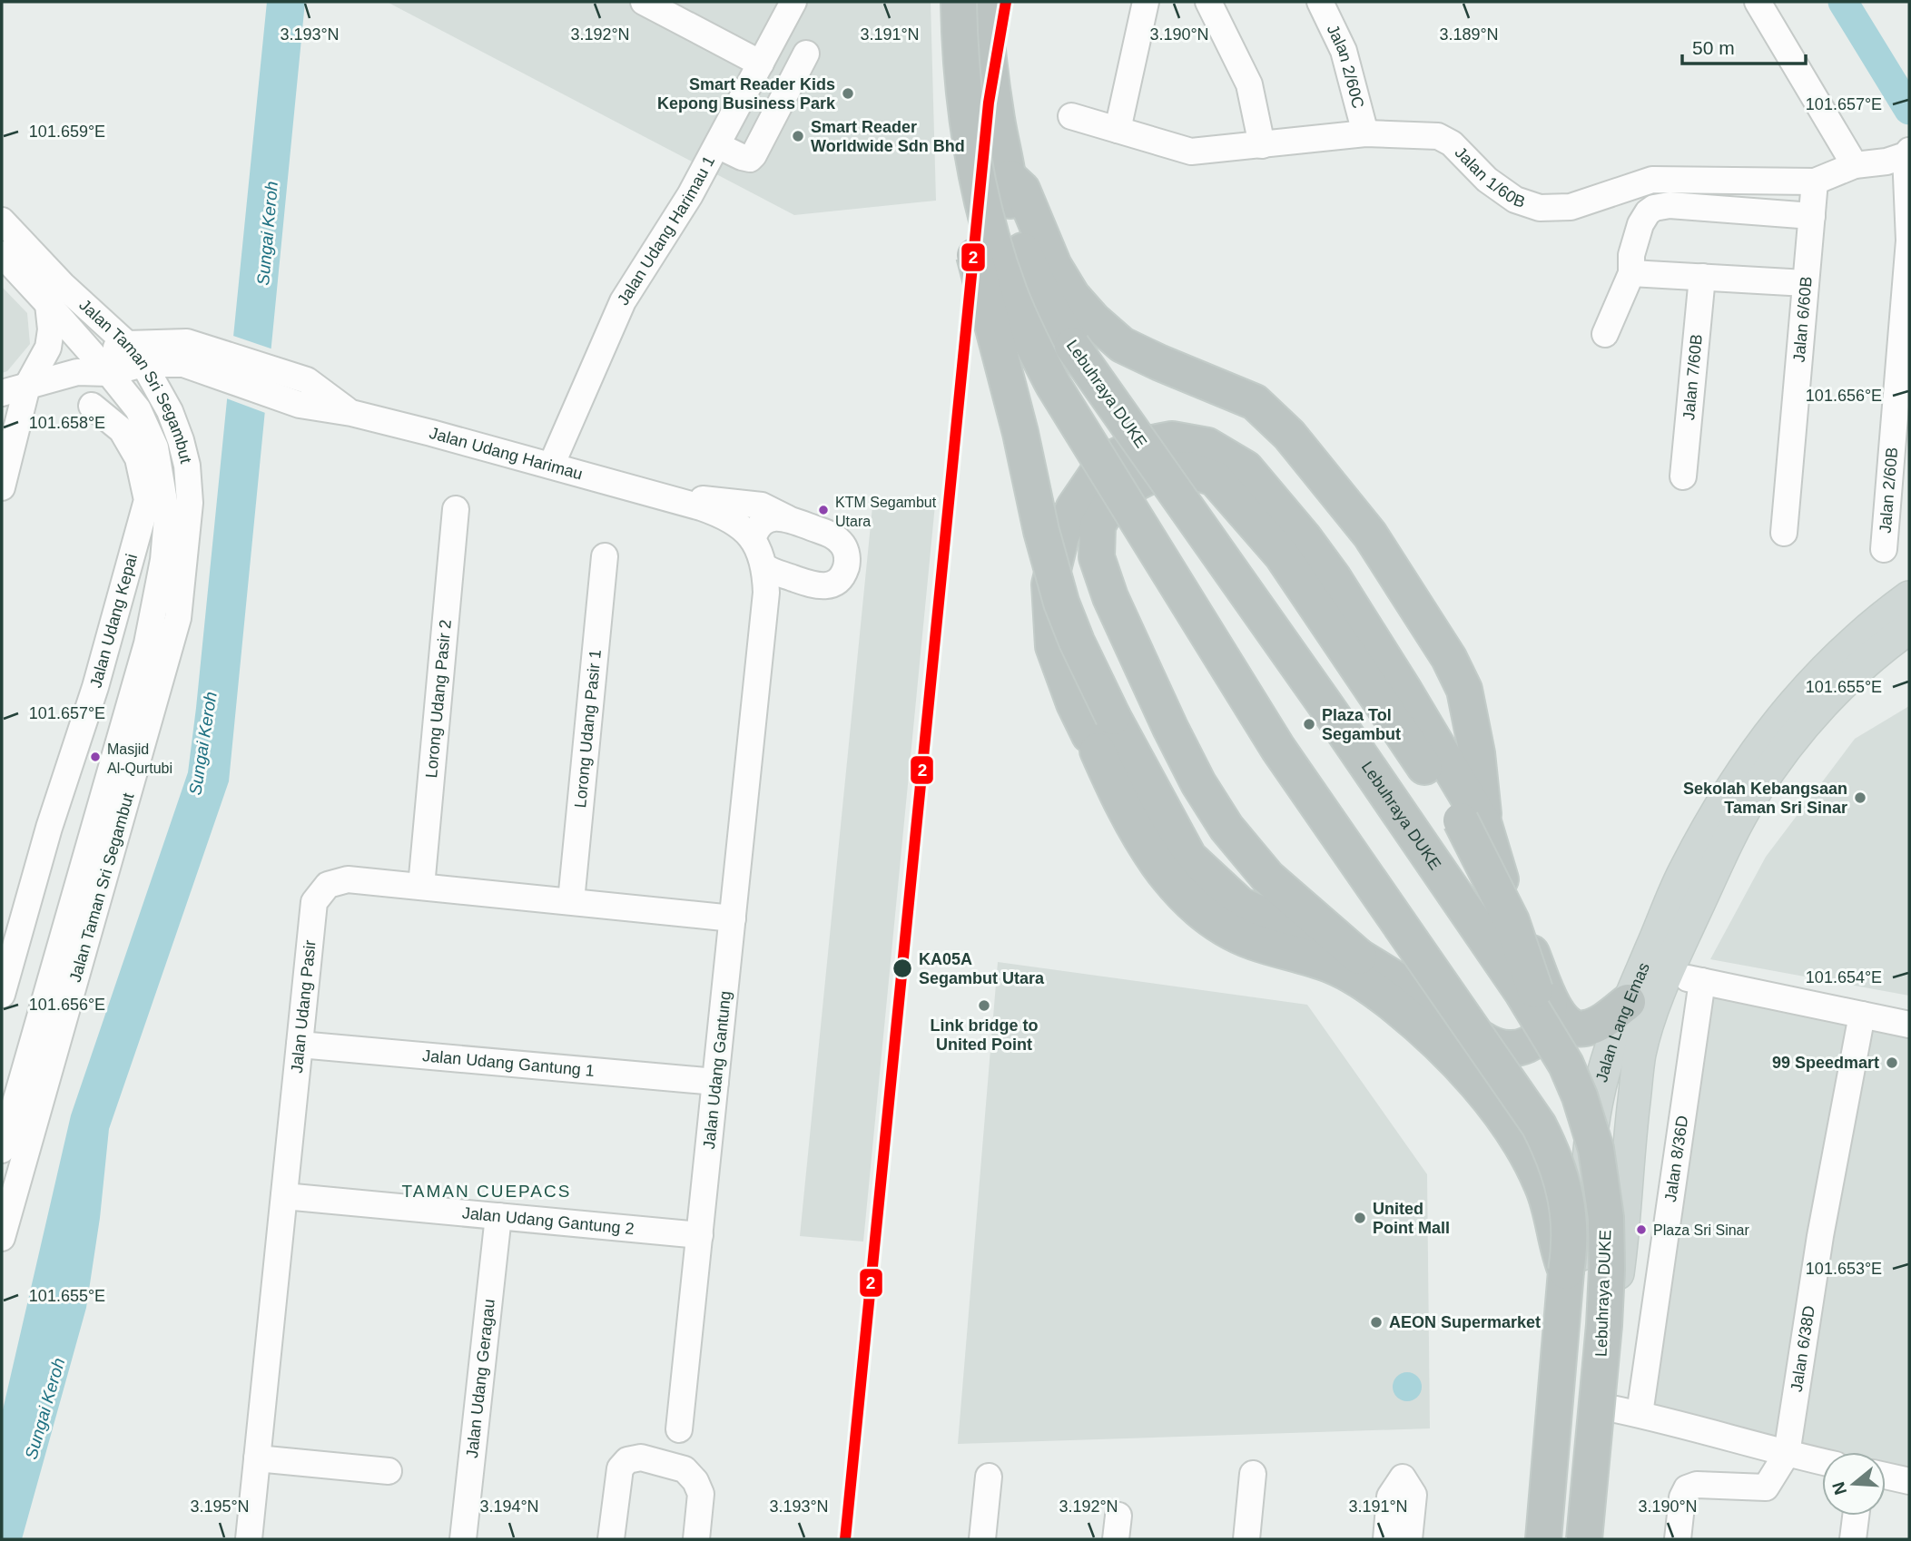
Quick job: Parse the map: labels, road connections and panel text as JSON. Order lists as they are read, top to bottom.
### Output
{
  "streets": {
    "highway": ["Lebuhraya DUKE"],
    "main road": ["Jalan Lang Emas"],
    "street": [
      "Jalan 2/60C",
      "Jalan 1/60B",
      "Jalan Udang Harimau 1",
      "Jalan 6/60B",
      "Jalan 7/60B",
      "Jalan Taman Sri Segambut",
      "Jalan Udang Harimau",
      "Jalan 2/60B",
      "Jalan Udang Kepai",
      "Lorong Udang Pasir 2",
      "Lorong Udang Pasir 1",
      "Jalan Udang Pasir",
      "Jalan Udang Gantung 1",
      "Jalan Udang Gantung",
      "Jalan 8/36D",
      "Jalan Udang Gantung 2",
      "Jalan 6/38D",
      "Jalan Udang Geragau"
    ]
  },
  "crossings": [
    ["Jalan 2/60C", "Jalan 1/60B"],
    ["Jalan 1/60B", "Jalan 6/60B"],
    ["Jalan 1/60B", "Jalan 2/60B"],
    ["Jalan Udang Harimau 1", "Jalan Udang Harimau"],
    ["Jalan Taman Sri Segambut", "Jalan Udang Harimau"],
    ["Jalan Udang Harimau", "Jalan Udang Gantung"],
    ["Lorong Udang Pasir 2", "Jalan Udang Pasir"],
    ["Lorong Udang Pasir 1", "Jalan Udang Pasir"],
    ["Jalan Udang Pasir", "Jalan Udang Gantung 1"],
    ["Jalan Udang Pasir", "Jalan Udang Gantung"],
    ["Jalan Udang Pasir", "Jalan Udang Gantung 2"],
    ["Jalan Udang Gantung 1", "Jalan Udang Gantung"],
    ["Jalan Udang Gantung", "Jalan Udang Gantung 2"],
    ["Jalan Udang Gantung 2", "Jalan Udang Geragau"]
  ],
  "districts": ["TAMAN CUEPACS"],
  "water": ["Sungai Keroh"],
  "places": [
    "Smart Reader Kids Kepong Business Park",
    "Smart Reader Worldwide Sdn Bhd",
    "KTM Segambut Utara",
    "Plaza Tol Segambut",
    "Masjid Al-Qurtubi",
    "Sekolah Kebangsaan Taman Sri Sinar",
    "KA05A Segambut Utara",
    "Link bridge to United Point",
    "99 Speedmart",
    "United Point Mall",
    "Plaza Sri Sinar",
    "AEON Supermarket"
  ],
  "lines": ["rail line 2"],
  "scale_bar": "50 m",
  "north": "left",
  "coordinates": [
    "3.193°N",
    "3.192°N",
    "3.191°N",
    "3.190°N",
    "3.189°N",
    "101.657°E",
    "101.659°E",
    "101.656°E",
    "101.658°E",
    "101.655°E",
    "101.654°E",
    "101.653°E",
    "3.194°N",
    "3.195°N"
  ]
}
